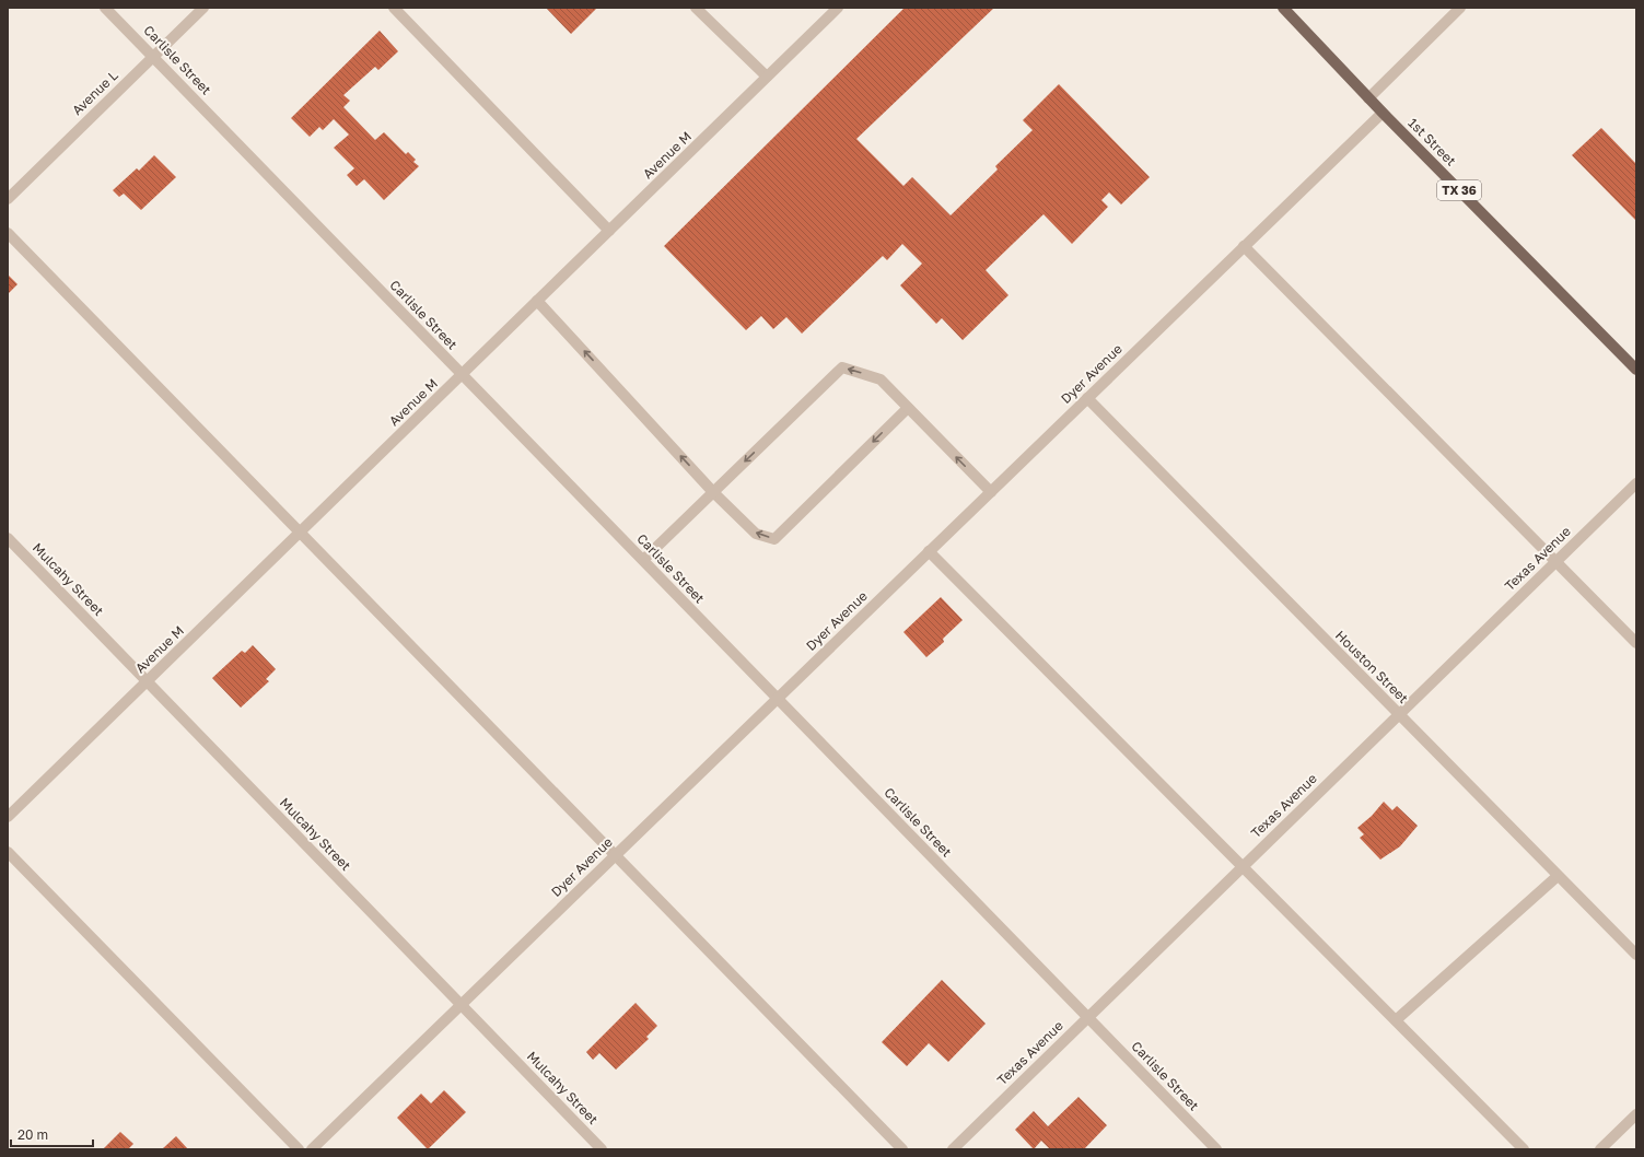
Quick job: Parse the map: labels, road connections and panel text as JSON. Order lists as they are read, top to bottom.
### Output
{
  "streets": {
    "main road": ["1st Street", "TX 36"],
    "street": [
      "Carlisle Street",
      "Avenue L",
      "Avenue M",
      "Dyer Avenue",
      "Texas Avenue",
      "Mulcahy Street",
      "Houston Street"
    ]
  },
  "crossings": [
    ["Carlisle Street", "Avenue L"],
    ["Carlisle Street", "Avenue M"],
    ["Carlisle Street", "Dyer Avenue"],
    ["Carlisle Street", "Texas Avenue"],
    ["1st Street", "Dyer Avenue"],
    ["Avenue M", "Mulcahy Street"],
    ["Dyer Avenue", "Mulcahy Street"],
    ["Dyer Avenue", "Houston Street"],
    ["Texas Avenue", "Houston Street"]
  ],
  "scale_bar": "20 m"
}
